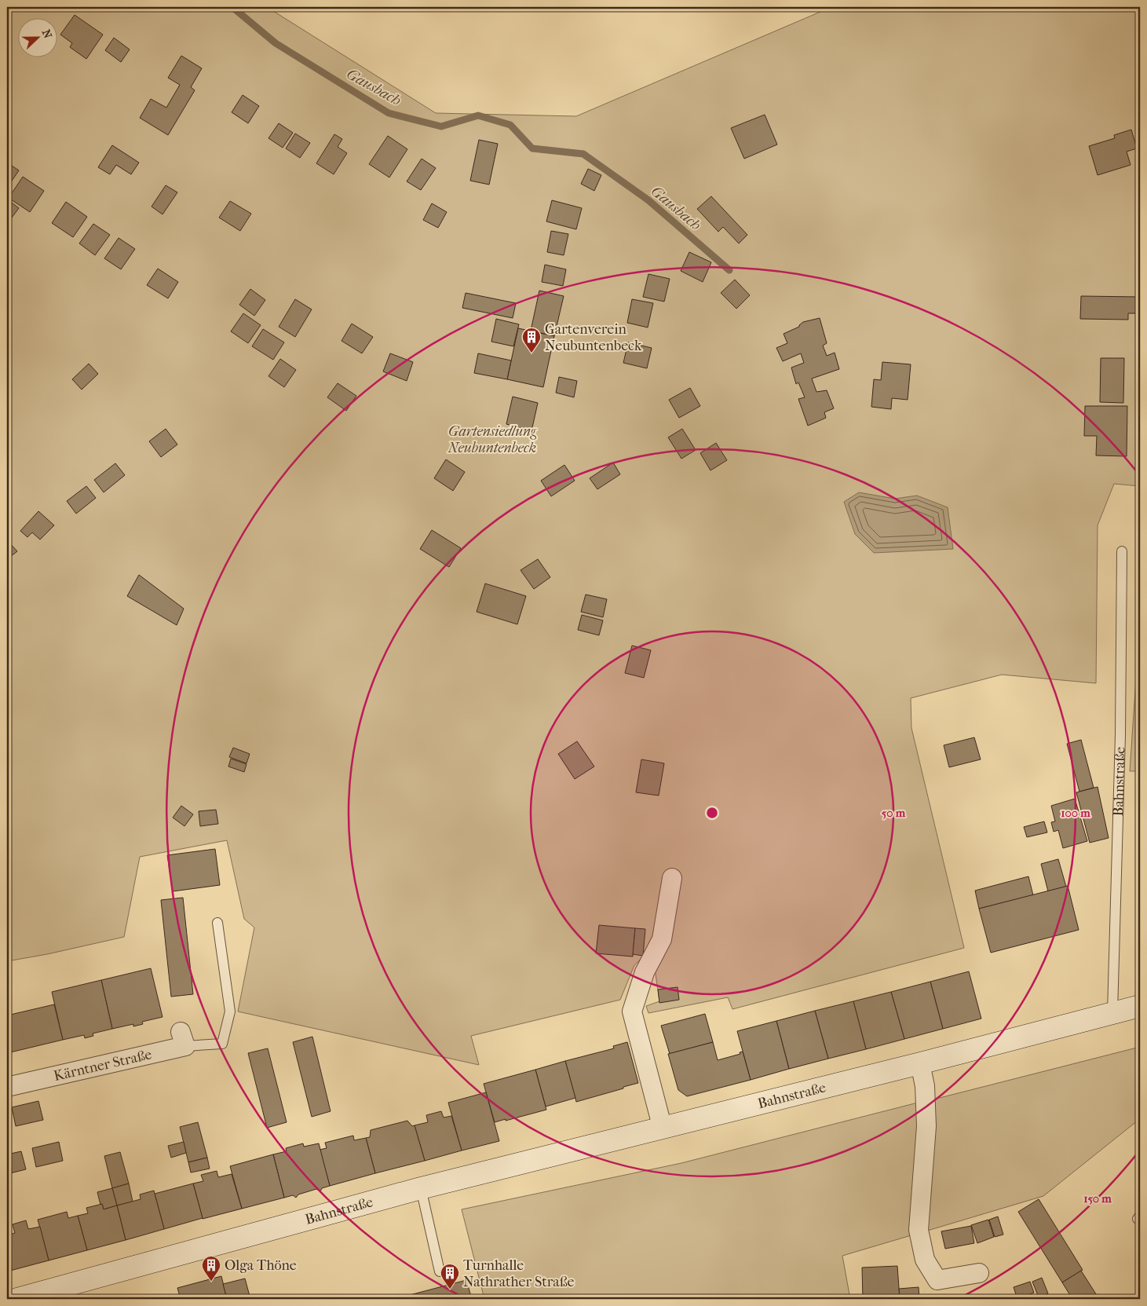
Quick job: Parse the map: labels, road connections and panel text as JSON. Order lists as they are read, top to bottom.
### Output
{
  "streets": {
    "main road": ["Bahnstraße"],
    "street": ["Kärntner Straße"]
  },
  "water": ["Gausbach"],
  "parks": ["Gartensiedlung Neubuntenbeck"],
  "places": {
    "building": ["Gartenverein Neubuntenbeck", "Olga Thöne", "Turnhalle Nathrather Straße"]
  },
  "north": "right",
  "rings": ["50 m", "100 m", "150 m"]
}
